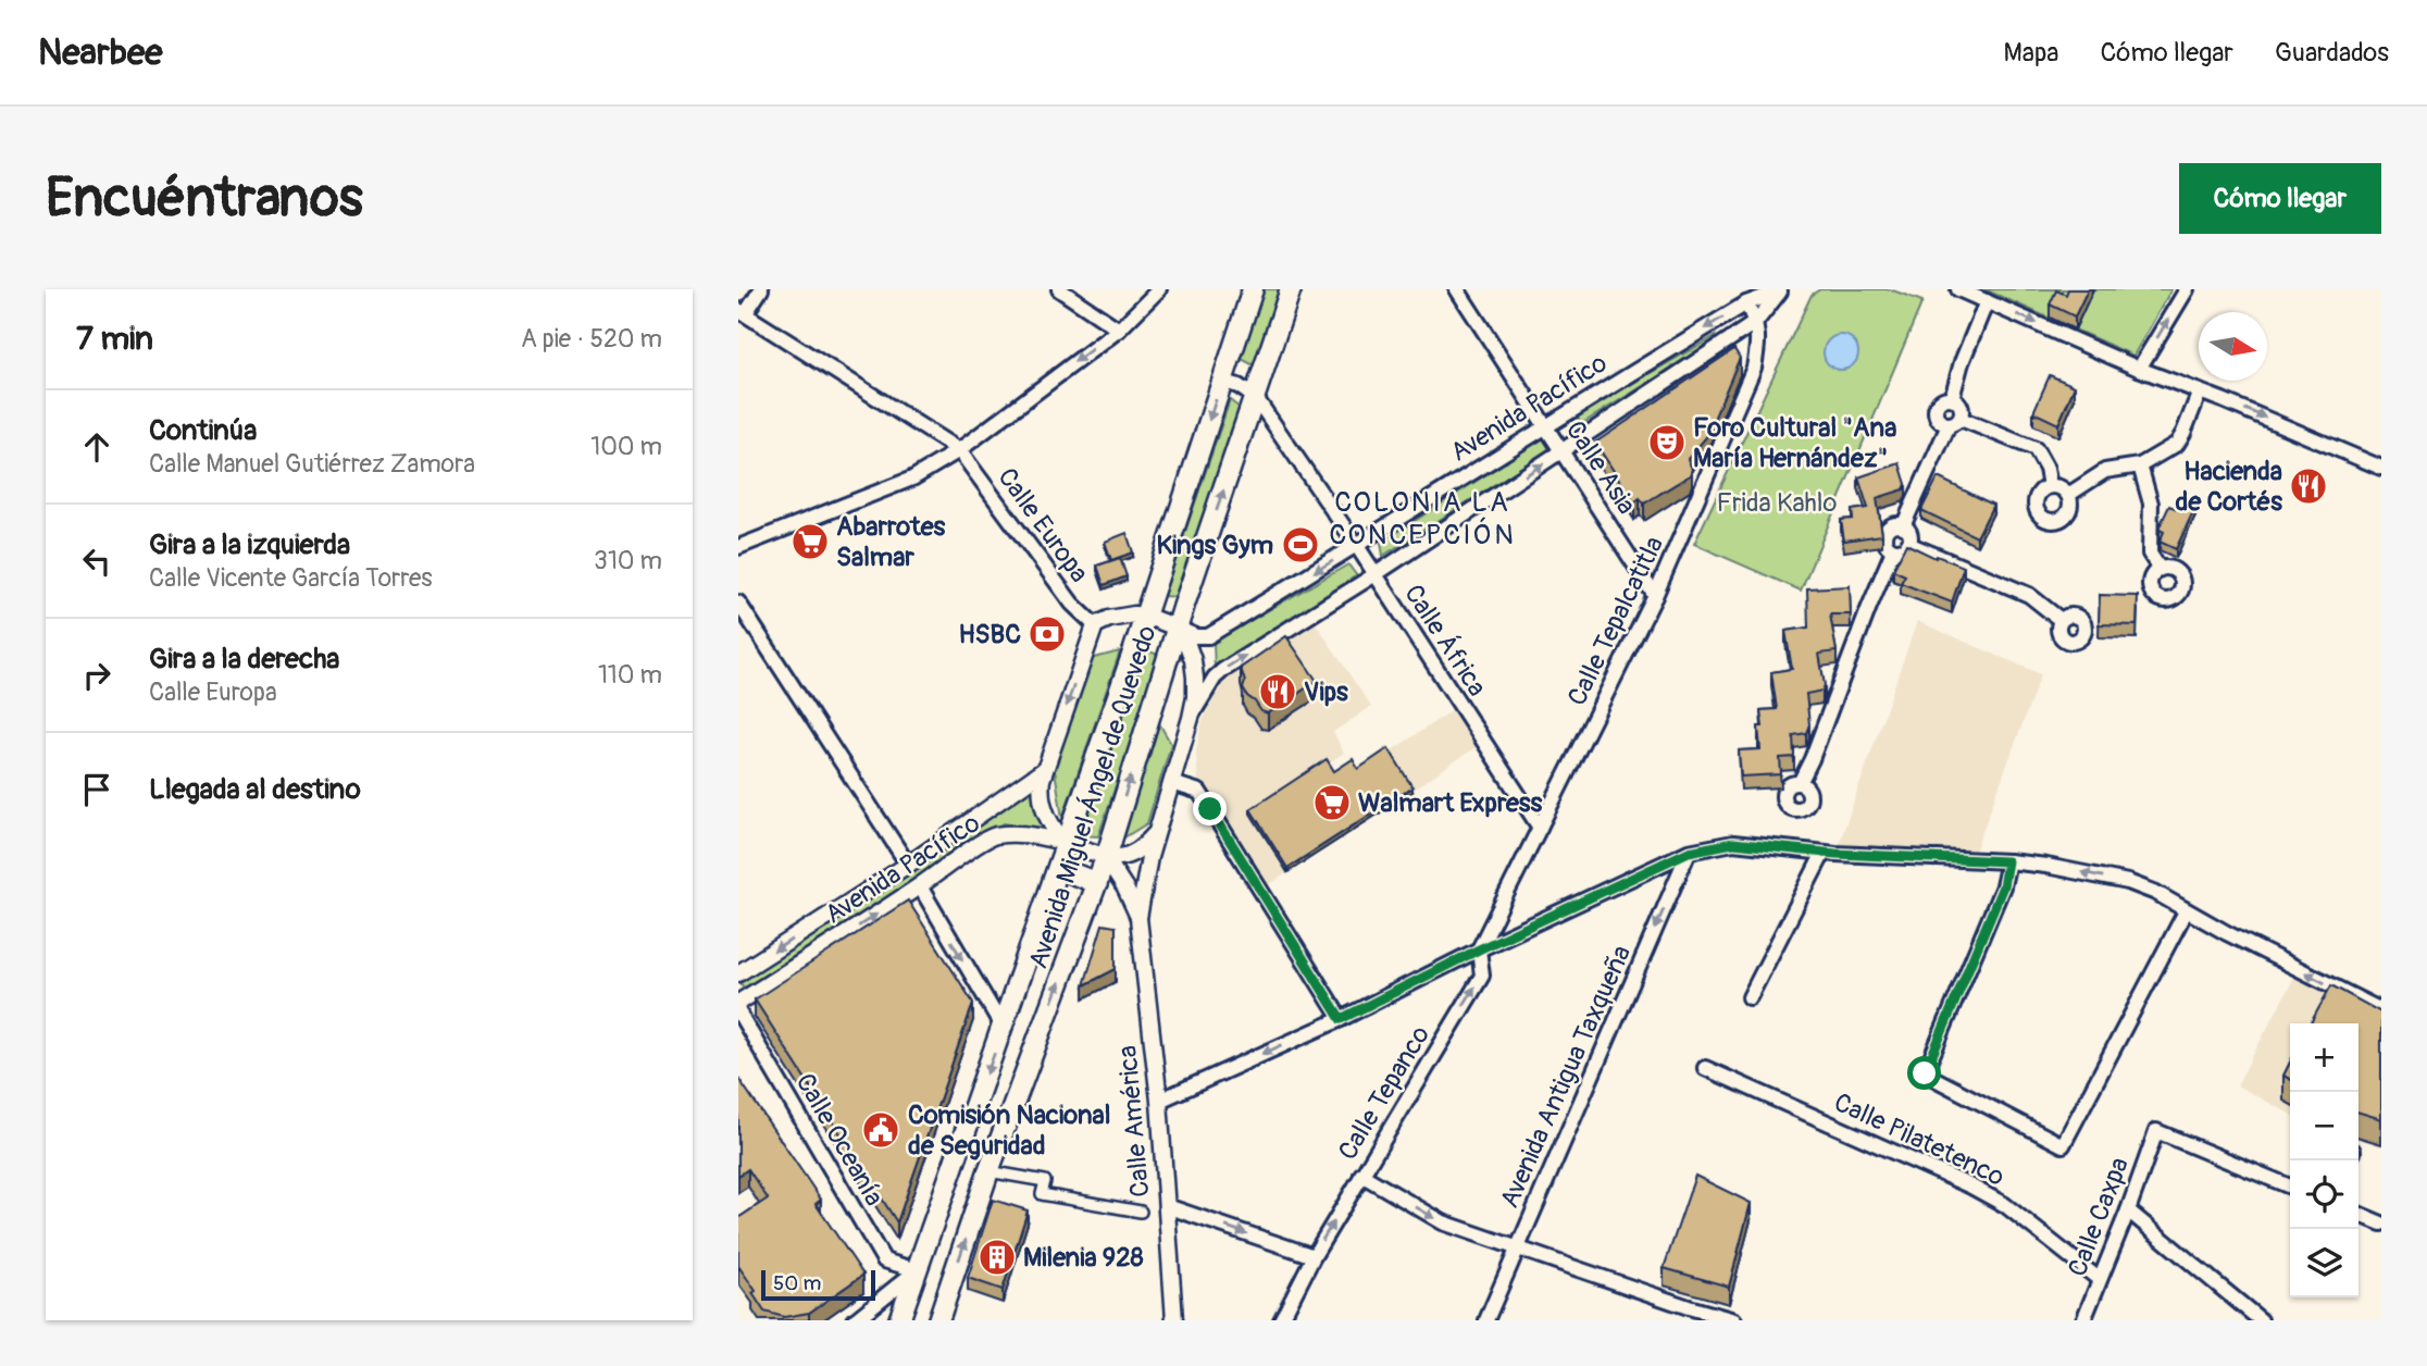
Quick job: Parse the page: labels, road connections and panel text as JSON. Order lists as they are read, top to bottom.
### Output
{
  "streets": {
    "main road": ["Avenida Miguel Ángel de Quevedo"],
    "street": [
      "Avenida Pacífico",
      "Calle Asia",
      "Calle Europa",
      "Calle Tepalcatitla",
      "Calle África",
      "Avenida Antigua Taxqueña",
      "Calle Tepanco",
      "Calle América",
      "Calle Oceanía",
      "Calle Pilatetenco",
      "Calle Caxpa"
    ]
  },
  "crossings": [
    ["Avenida Pacífico", "Calle Asia"],
    ["Avenida Pacífico", "Calle Tepalcatitla"],
    ["Avenida Pacífico", "Calle África"],
    ["Avenida Pacífico", "Avenida Miguel Ángel de Quevedo"],
    ["Avenida Pacífico", "Calle América"],
    ["Calle Asia", "Calle Tepalcatitla"],
    ["Calle Europa", "Avenida Miguel Ángel de Quevedo"],
    ["Calle Tepalcatitla", "Calle África"],
    ["Calle Tepalcatitla", "Calle Tepanco"],
    ["Calle África", "Avenida Miguel Ángel de Quevedo"],
    ["Avenida Miguel Ángel de Quevedo", "Calle América"],
    ["Avenida Miguel Ángel de Quevedo", "Calle Oceanía"],
    ["Calle Pilatetenco", "Calle Caxpa"]
  ],
  "one_way": ["Avenida Antigua Taxqueña", "Calle Tepanco"],
  "districts": ["COLONIA LA CONCEPCIÓN"],
  "parks": ["Frida Kahlo"],
  "places": {
    "theatre": ["Foro Cultural \"Ana María Hernández\""],
    "restaurant": ["Hacienda de Cortés", "Vips"],
    "supermarket": ["Abarrotes Salmar", "Walmart Express"],
    "sports": ["Kings Gym"],
    "bank": ["HSBC"],
    "public building": ["Comisión Nacional de Seguridad"],
    "building": ["Milenia 928"]
  },
  "scale_bar": "50 m",
  "north": "right",
  "page": {
    "header": "Nearbee",
    "nav": ["Mapa", "Cómo llegar", "Guardados"],
    "buttons": "Cómo llegar",
    "title": "Encuéntranos",
    "heading": ["7 min", "A pie · 520 m"],
    "list": [
      ["Continúa", "Calle Manuel Gutiérrez Zamora", "100 m"],
      ["Gira a la izquierda", "Calle Vicente García Torres", "310 m"],
      ["Gira a la derecha", "Calle Europa", "110 m"],
      "Llegada al destino"
    ],
    "map_buttons": ["+", "−"],
    "scale": "50 m"
  }
}
